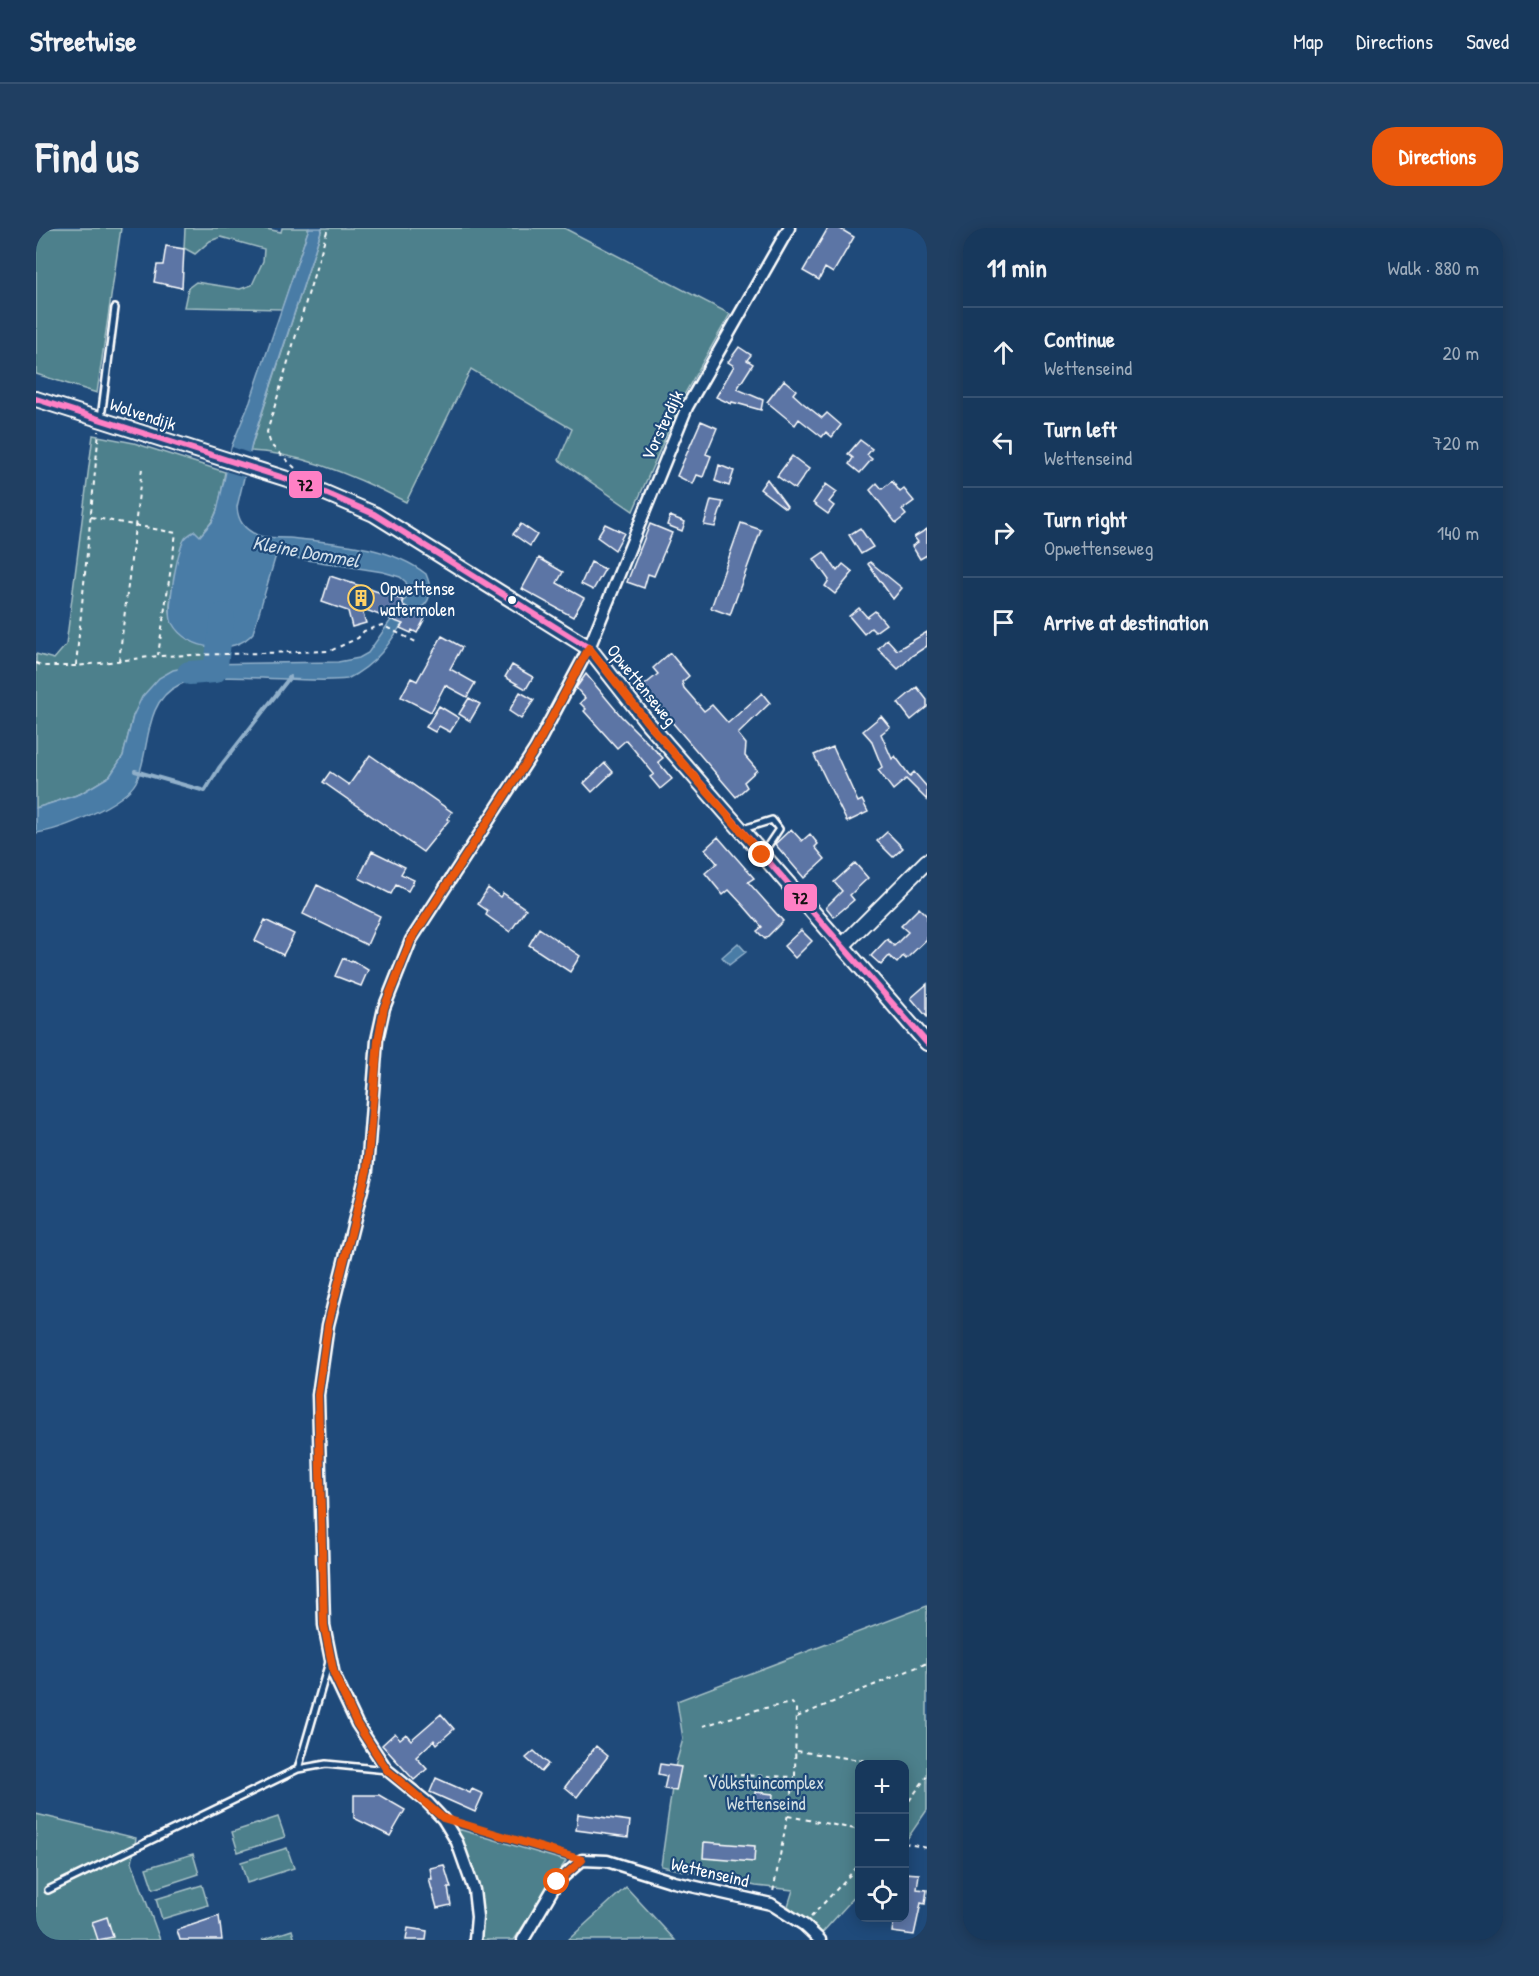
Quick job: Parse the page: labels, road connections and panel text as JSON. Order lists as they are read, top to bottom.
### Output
{
  "streets": {
    "street": [
      "Wolvendijk",
      "Vorsterdijk",
      "Opwettenseweg",
      "Wettenseind"
    ]
  },
  "crossings": [
    ["Wolvendijk", "Opwettenseweg"],
    ["Vorsterdijk", "Opwettenseweg"]
  ],
  "water": ["Kleine Dommel"],
  "parks": ["Volkstuincomplex Wettenseind"],
  "places": {
    "building": ["Opwettense watermolen"]
  },
  "lines": ["transit line 72"],
  "page": {
    "header": "Streetwise",
    "nav": ["Map", "Directions", "Saved"],
    "buttons": "Directions",
    "title": "Find us",
    "heading": ["11 min", "Walk · 880 m"],
    "list": [
      ["Continue", "Wettenseind", "20 m"],
      ["Turn left", "Wettenseind", "720 m"],
      ["Turn right", "Opwettenseweg", "140 m"],
      "Arrive at destination"
    ],
    "map_buttons": ["+", "−"]
  }
}
